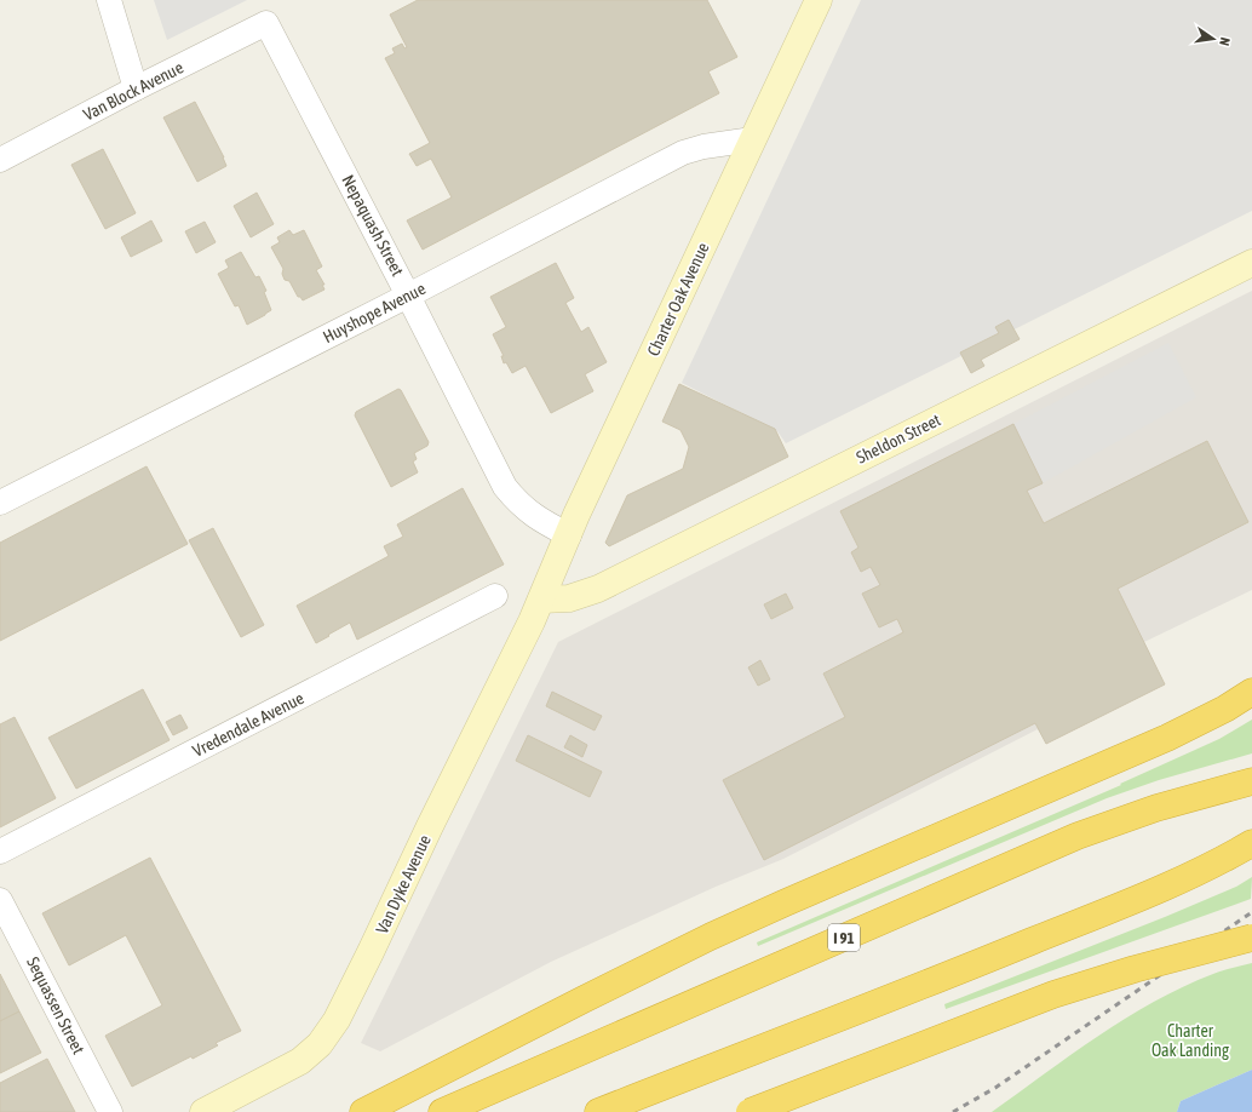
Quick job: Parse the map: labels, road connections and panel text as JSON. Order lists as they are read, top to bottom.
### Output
{
  "streets": {
    "highway": ["I 91"],
    "street": [
      "Van Block Avenue",
      "Nepaquash Street",
      "Charter Oak Avenue",
      "Huyshope Avenue",
      "Sheldon Street",
      "Vredendale Avenue",
      "Van Dyke Avenue",
      "Sequassen Street"
    ]
  },
  "crossings": [
    ["Van Block Avenue", "Nepaquash Street"],
    ["Nepaquash Street", "Charter Oak Avenue"],
    ["Nepaquash Street", "Huyshope Avenue"],
    ["Charter Oak Avenue", "Huyshope Avenue"],
    ["Charter Oak Avenue", "Sheldon Street"],
    ["Charter Oak Avenue", "Van Dyke Avenue"],
    ["Sheldon Street", "Van Dyke Avenue"]
  ],
  "parks": ["Charter Oak Landing"],
  "north": "right"
}
